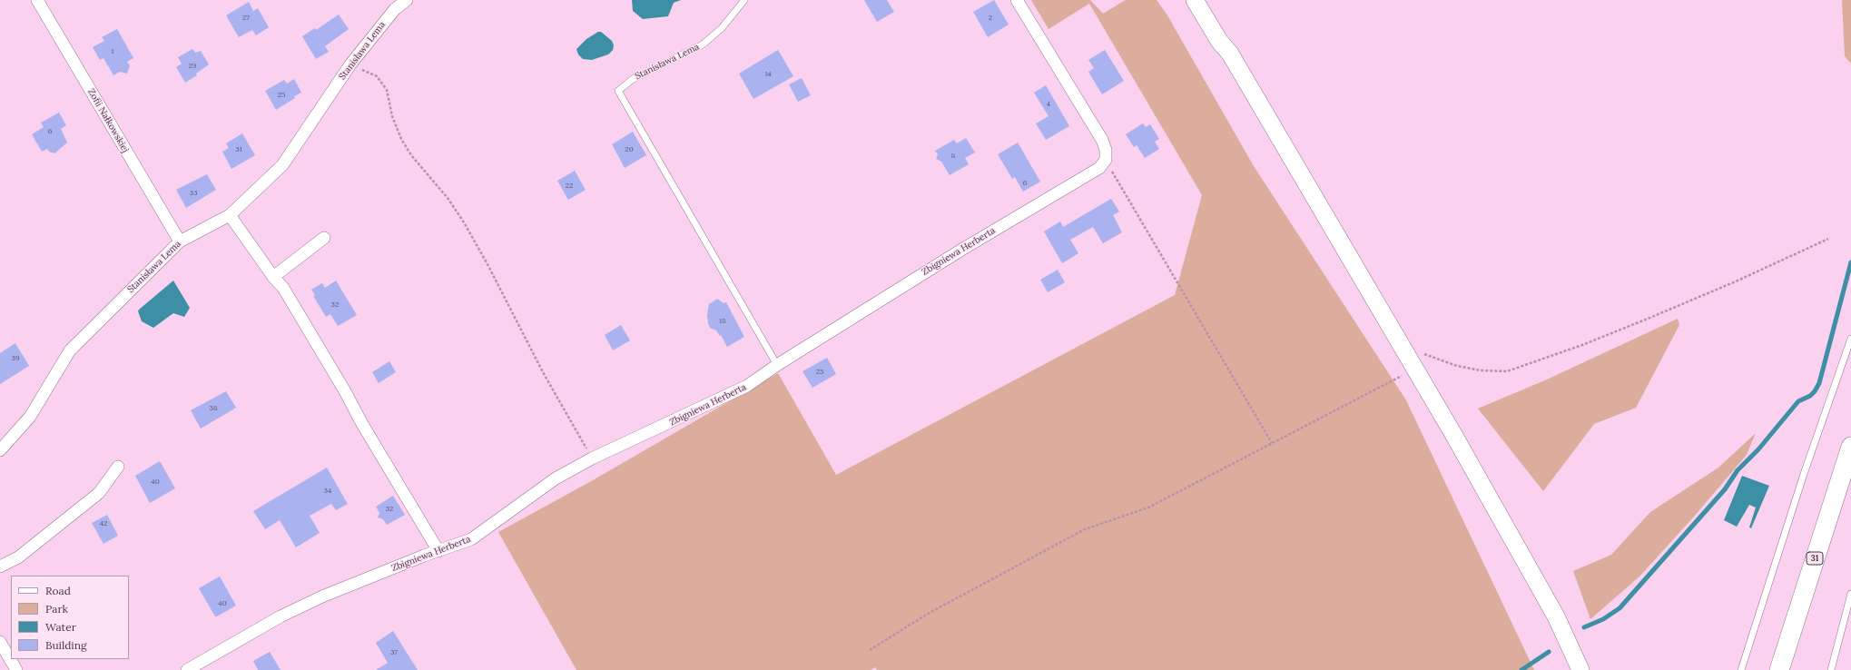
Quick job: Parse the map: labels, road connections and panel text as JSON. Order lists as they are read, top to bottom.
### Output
{
  "streets": {
    "main road": ["31"],
    "street": ["Stanisława Lema", "Zofii Nałkowskiej", "Zbigniewa Herberta"]
  },
  "crossings": [
    ["Stanisława Lema", "Zofii Nałkowskiej"],
    ["Stanisława Lema", "Zbigniewa Herberta"]
  ],
  "house_numbers": [
    "27",
    "2",
    "1",
    "29",
    "14",
    "25",
    "4",
    "6",
    "31",
    "20",
    "8",
    "6",
    "22",
    "33",
    "32",
    "18",
    "39",
    "23",
    "38",
    "40",
    "34",
    "32",
    "42",
    "40",
    "37"
  ],
  "legend": [
    "Road",
    "Park",
    "Water",
    "Building"
  ]
}
